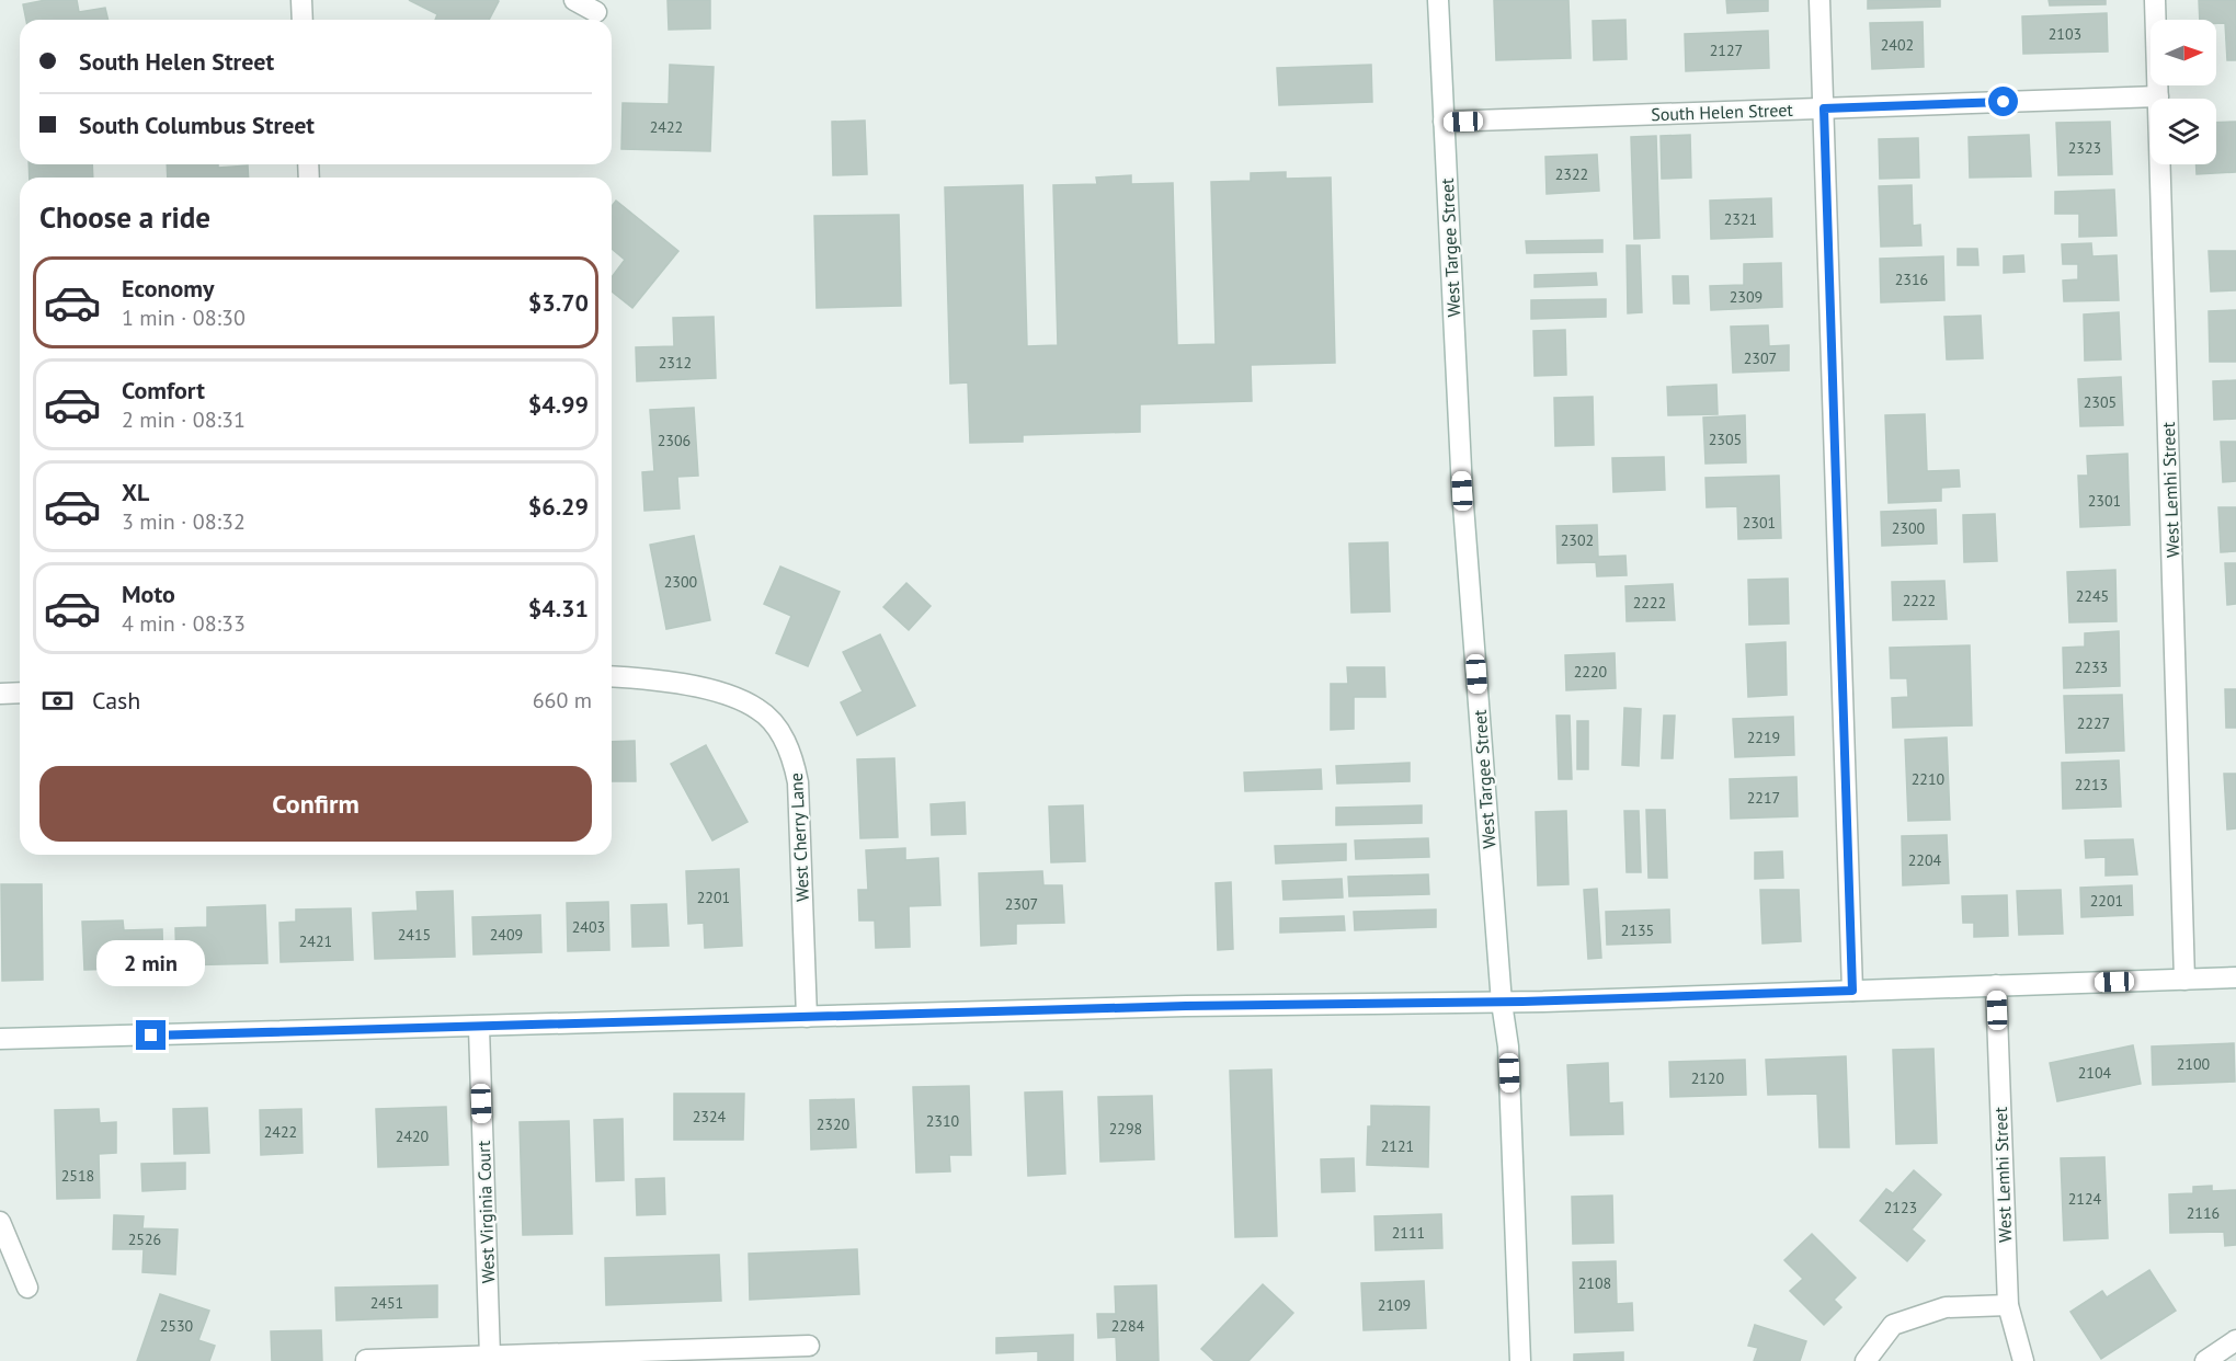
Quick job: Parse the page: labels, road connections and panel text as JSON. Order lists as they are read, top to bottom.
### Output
{
  "streets": {
    "street": [
      "South Helen Street",
      "West Targee Street",
      "West Lemhi Street",
      "West Cherry Lane",
      "West Virginia Court"
    ]
  },
  "crossings": [
    ["South Helen Street", "West Targee Street"],
    ["South Helen Street", "West Lemhi Street"]
  ],
  "house_numbers": [
    "2103",
    "2402",
    "2127",
    "2422",
    "2323",
    "2322",
    "2321",
    "2316",
    "2309",
    "2307",
    "2312",
    "2305",
    "2305",
    "2306",
    "2301",
    "2301",
    "2300",
    "2302",
    "2300",
    "2245",
    "2222",
    "2222",
    "2233",
    "2220",
    "2227",
    "2219",
    "2210",
    "2213",
    "2217",
    "2204",
    "2201",
    "2201",
    "2307",
    "2403",
    "2135",
    "2415",
    "2409",
    "2421",
    "2100",
    "2104",
    "2120",
    "2324",
    "2310",
    "2320",
    "2298",
    "2422",
    "2420",
    "2121",
    "2518",
    "2124",
    "2123",
    "2116",
    "2111",
    "2526",
    "2108",
    "2451",
    "2109",
    "2530",
    "2284"
  ],
  "north": "right",
  "page": {
    "banner": ["South Helen Street", "South Columbus Street"],
    "heading": "Choose a ride",
    "list": [
      {
        "name": "Economy",
        "note": "1 min · 08:30",
        "value": "$3.70"
      },
      {
        "name": "Comfort",
        "note": "2 min · 08:31",
        "value": "$4.99"
      },
      {
        "name": "XL",
        "note": "3 min · 08:32",
        "value": "$6.29"
      },
      {
        "name": "Moto",
        "note": "4 min · 08:33",
        "value": "$4.31"
      }
    ],
    "pay": ["Cash", "660 m"],
    "buttons": "Confirm",
    "bubble": "2 min"
  }
}
